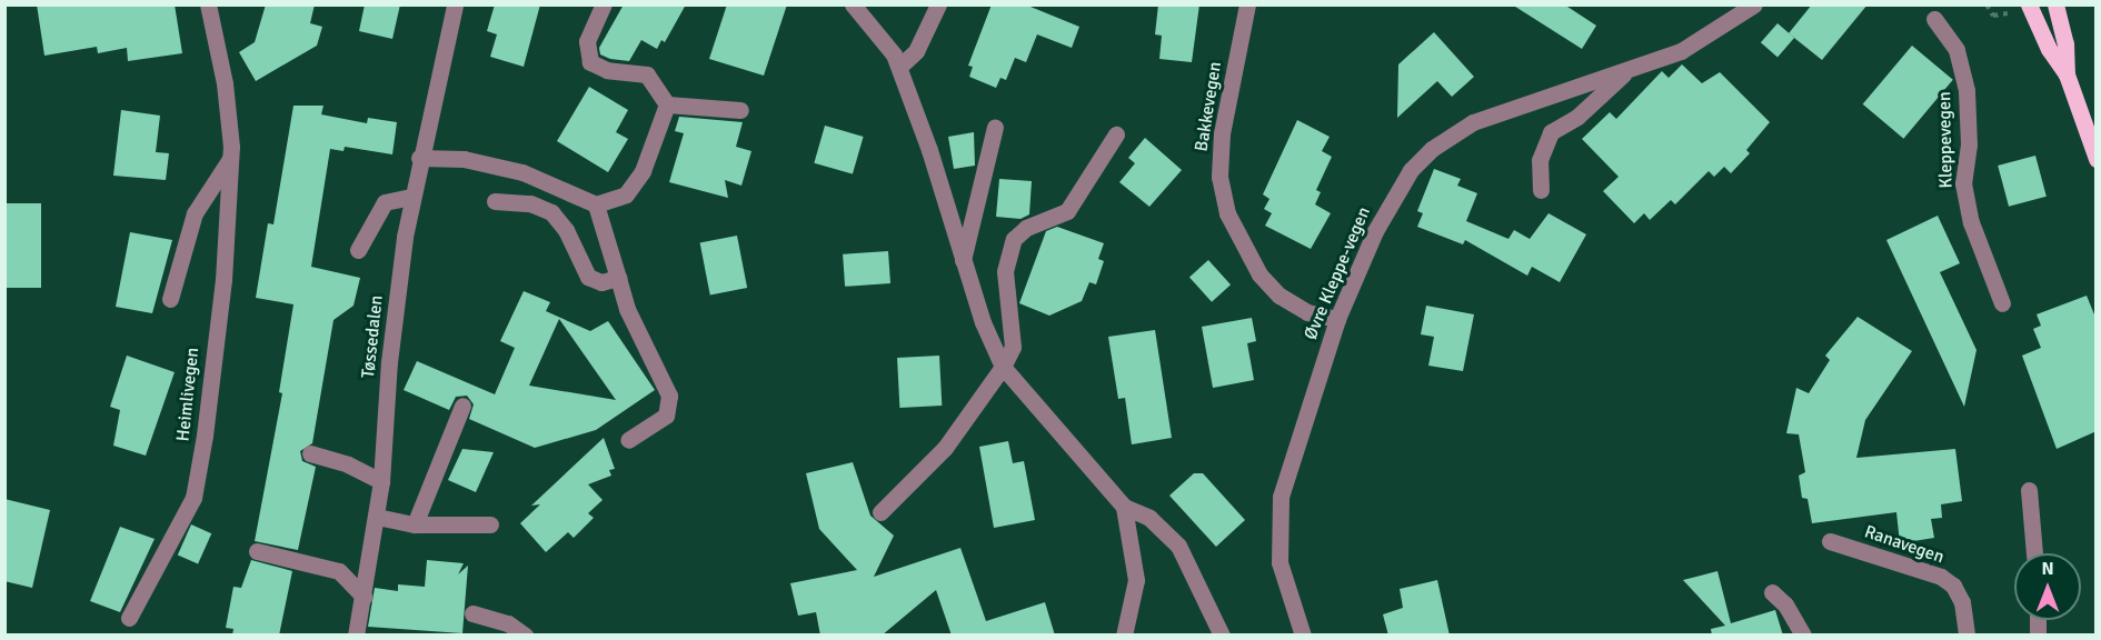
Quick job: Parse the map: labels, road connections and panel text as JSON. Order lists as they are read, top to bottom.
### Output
{
  "streets": {
    "street": [
      "Bakkevegen",
      "Kleppevegen",
      "Øvre Kleppe-vegen",
      "Tøssedalen",
      "Heimlivegen",
      "Ranavegen"
    ]
  },
  "crossings": [
    ["Bakkevegen", "Øvre Kleppe-vegen"]
  ],
  "north": "top"
}
